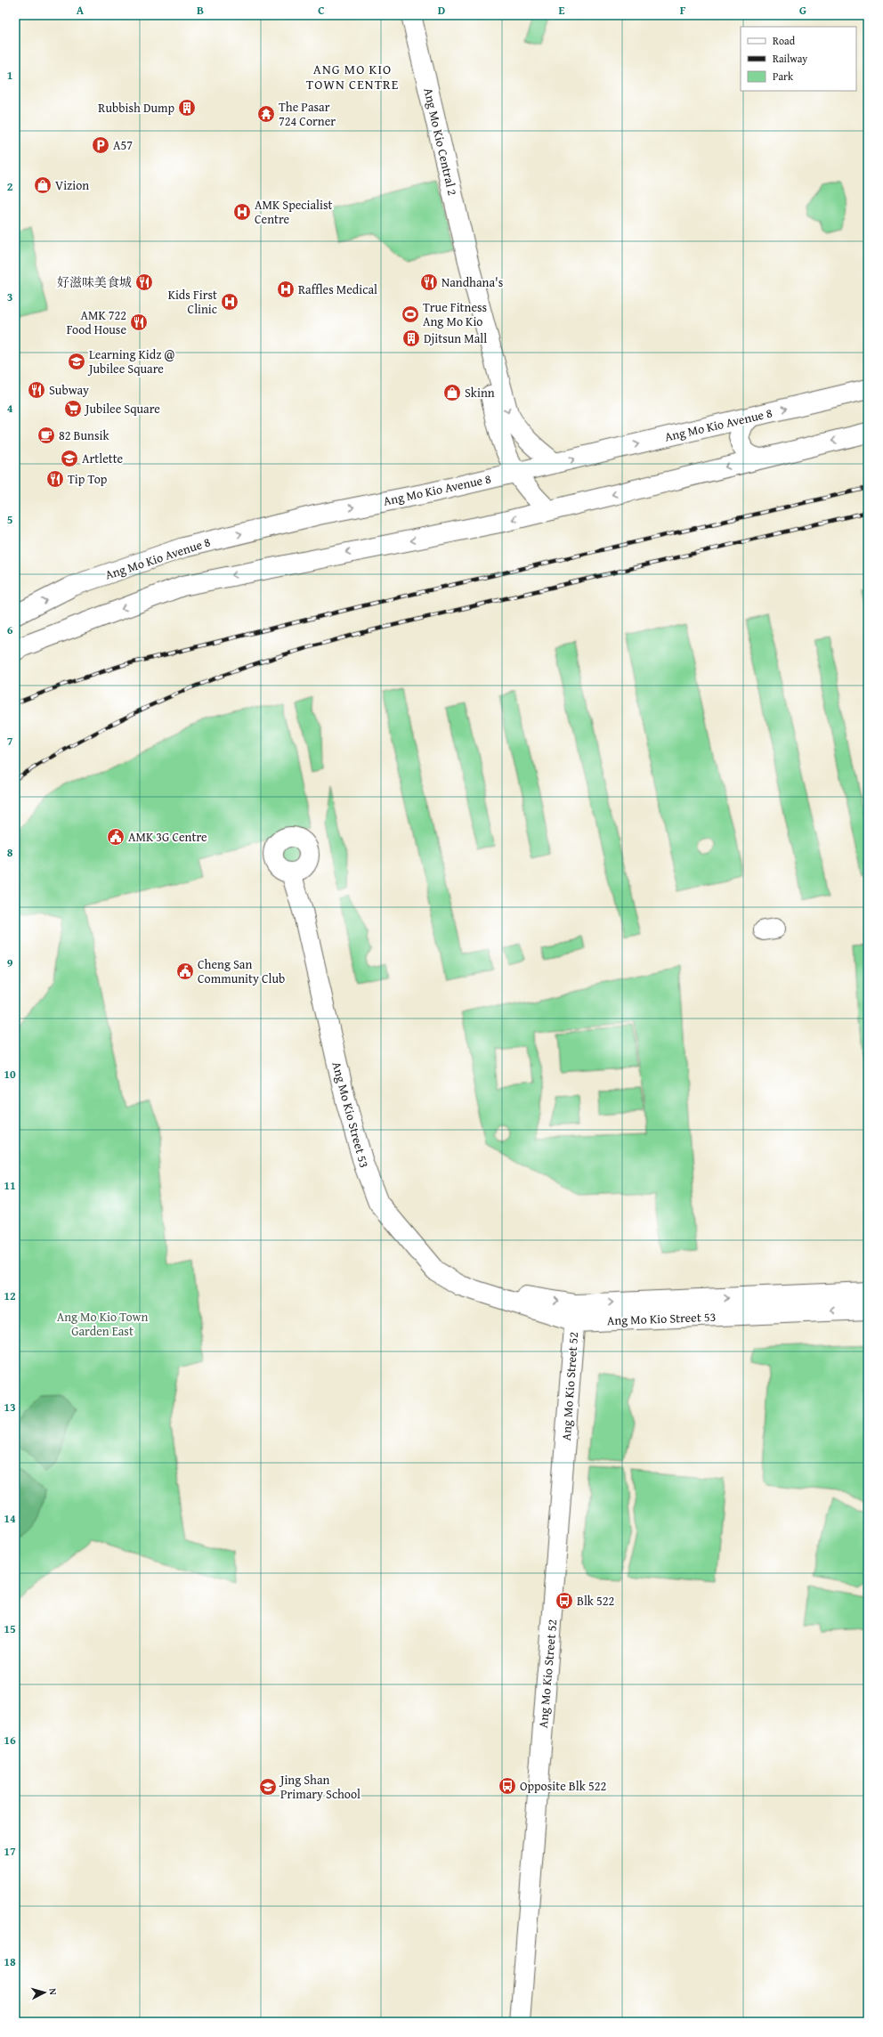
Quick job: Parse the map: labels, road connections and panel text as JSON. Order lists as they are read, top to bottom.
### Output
{
  "streets": {
    "street": [
      "Ang Mo Kio Central 2",
      "Ang Mo Kio Avenue 8",
      "Ang Mo Kio Street 53",
      "Ang Mo Kio Street 52"
    ]
  },
  "crossings": [
    ["Ang Mo Kio Central 2", "Ang Mo Kio Avenue 8"],
    ["Ang Mo Kio Street 53", "Ang Mo Kio Street 52"]
  ],
  "districts": ["ANG MO KIO TOWN CENTRE"],
  "parks": ["Ang Mo Kio Town Garden East"],
  "places": {
    "building": ["Rubbish Dump", "Djitsun Mall"],
    "temple": ["The Pasar 724 Corner"],
    "parking": ["A57"],
    "shop": ["Vizion", "Skinn"],
    "hospital": ["AMK Specialist Centre", "Raffles Medical", "Kids First Clinic"],
    "restaurant": [
      "好滋味美食城",
      "Nandhana's",
      "AMK 722 Food House",
      "Subway",
      "Tip Top"
    ],
    "sports": ["True Fitness Ang Mo Kio"],
    "school or university": ["Learning Kidz @ Jubilee Square", "Artlette", "Jing Shan Primary School"],
    "supermarket": ["Jubilee Square"],
    "cafe": ["82 Bunsik"],
    "public building": ["AMK 3G Centre", "Cheng San Community Club"],
    "bus stop": ["Blk 522", "Opposite Blk 522"]
  },
  "legend": ["Road", "Railway", "Park"],
  "north": "right",
  "grid": {
    "columns": [
      "A",
      "B",
      "C",
      "D",
      "E",
      "F",
      "G"
    ],
    "rows": [
      "1",
      "2",
      "3",
      "4",
      "5",
      "6",
      "7",
      "8",
      "9",
      "10",
      "11",
      "12",
      "13",
      "14",
      "15",
      "16",
      "17",
      "18"
    ]
  }
}
